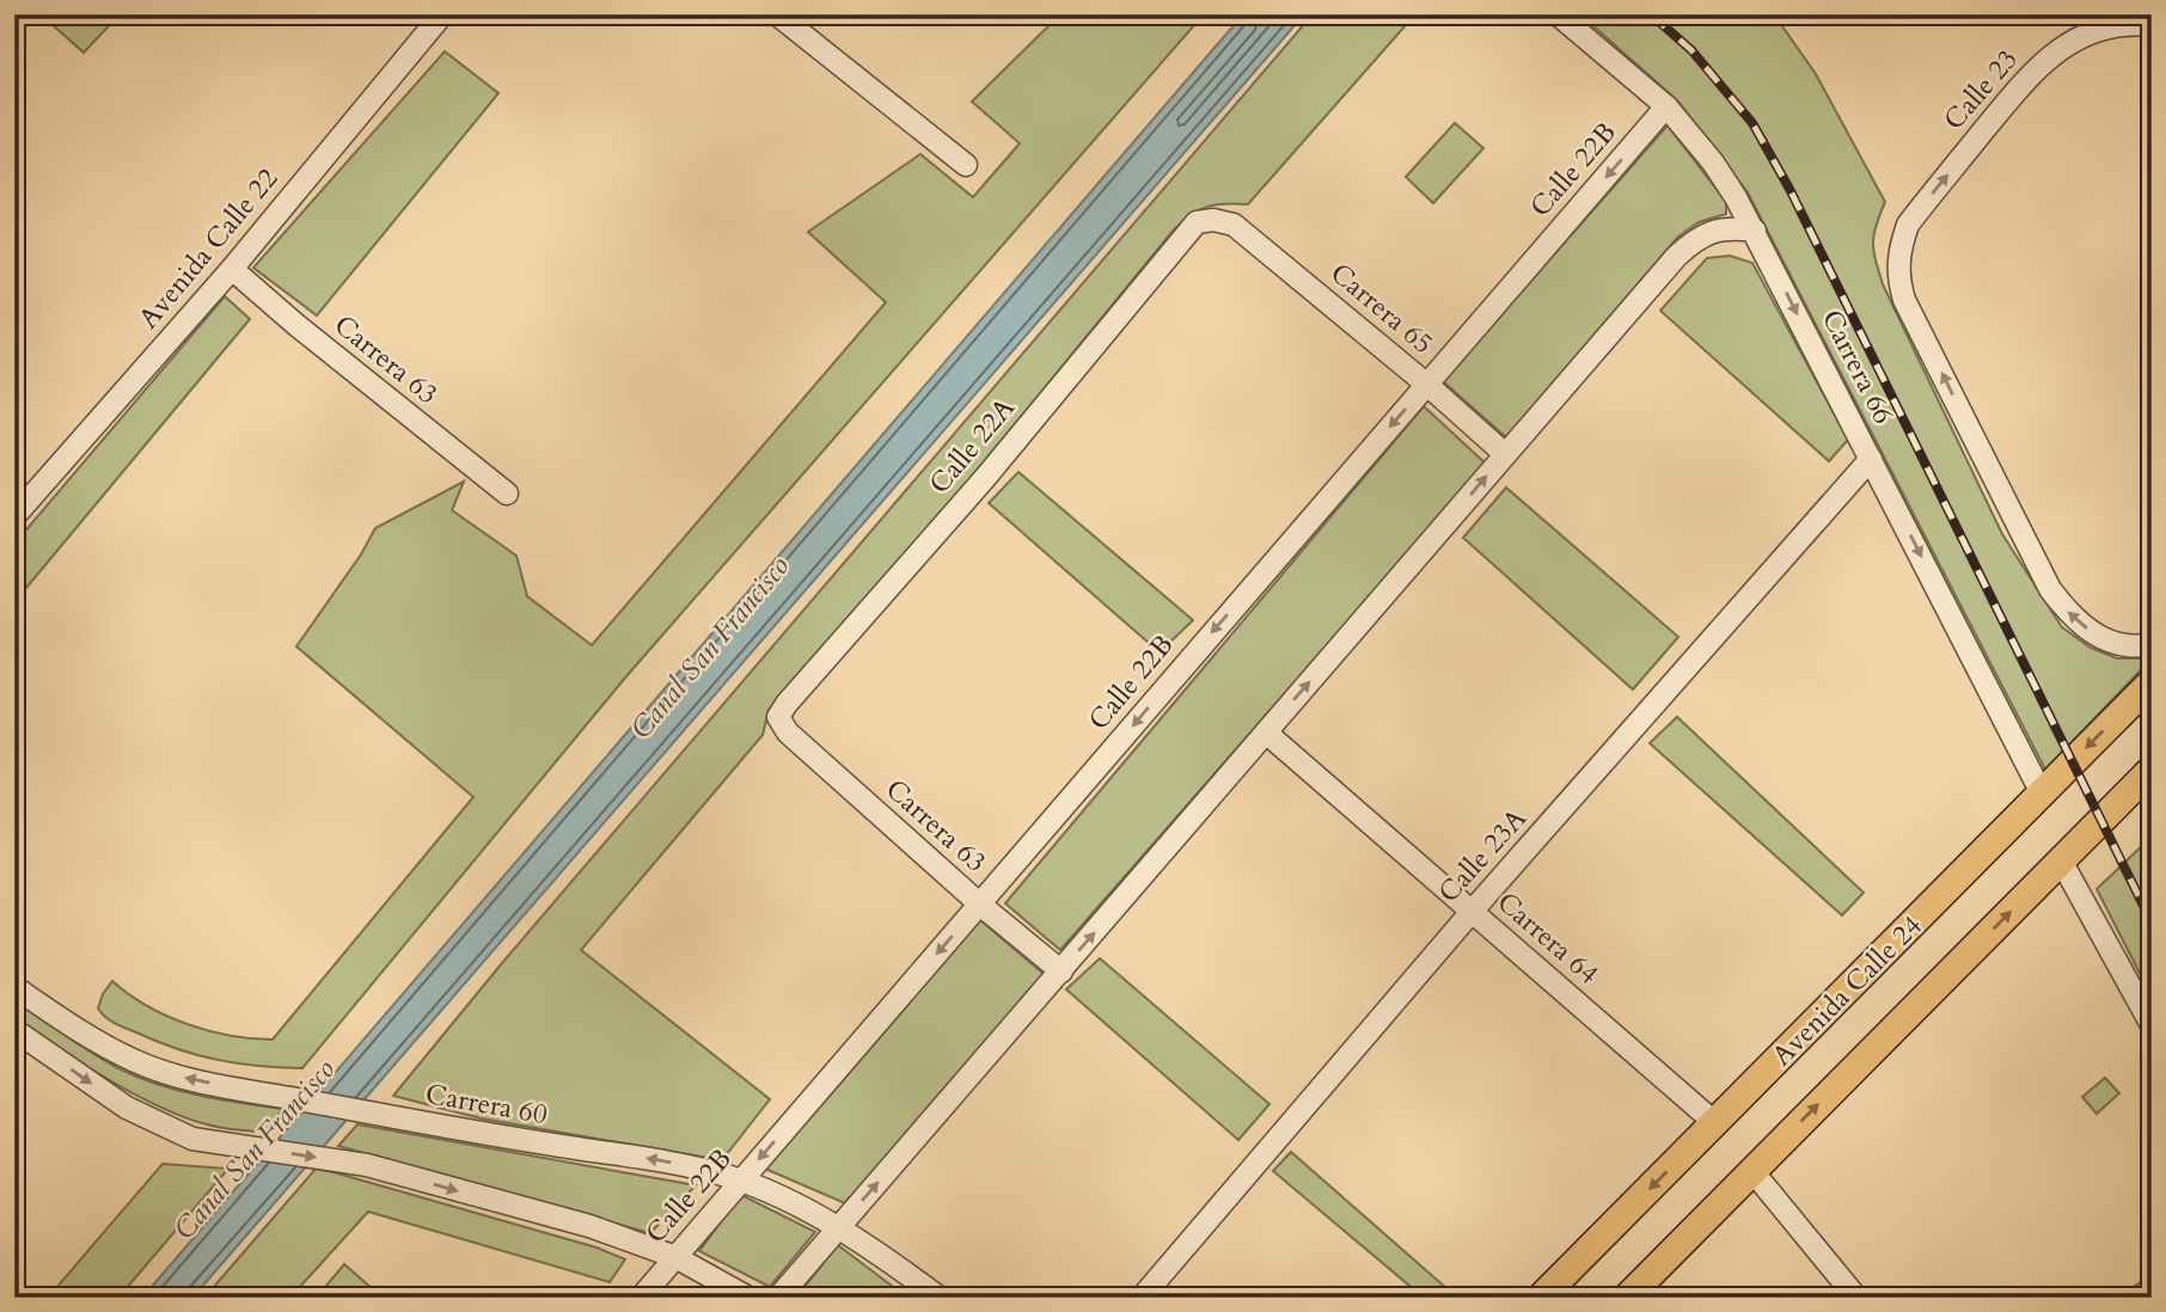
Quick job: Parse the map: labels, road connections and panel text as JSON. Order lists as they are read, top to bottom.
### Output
{
  "streets": {
    "main road": ["Avenida Calle 24"],
    "street": [
      "Calle 23",
      "Calle 22B",
      "Avenida Calle 22",
      "Carrera 65",
      "Carrera 63",
      "Carrera 66",
      "Calle 22A",
      "Calle 23A",
      "Carrera 64",
      "Carrera 60"
    ]
  },
  "crossings": [
    ["Calle 22B", "Carrera 65"],
    ["Calle 22B", "Carrera 63"],
    ["Calle 22B", "Carrera 66"],
    ["Calle 22B", "Carrera 60"],
    ["Avenida Calle 22", "Carrera 63"],
    ["Carrera 65", "Calle 22A"],
    ["Carrera 63", "Calle 22A"],
    ["Carrera 66", "Calle 23A"],
    ["Carrera 66", "Avenida Calle 24"],
    ["Calle 23A", "Carrera 64"],
    ["Carrera 64", "Avenida Calle 24"]
  ],
  "one_way": ["Carrera 66"],
  "water": ["Canal San Francisco"]
}
